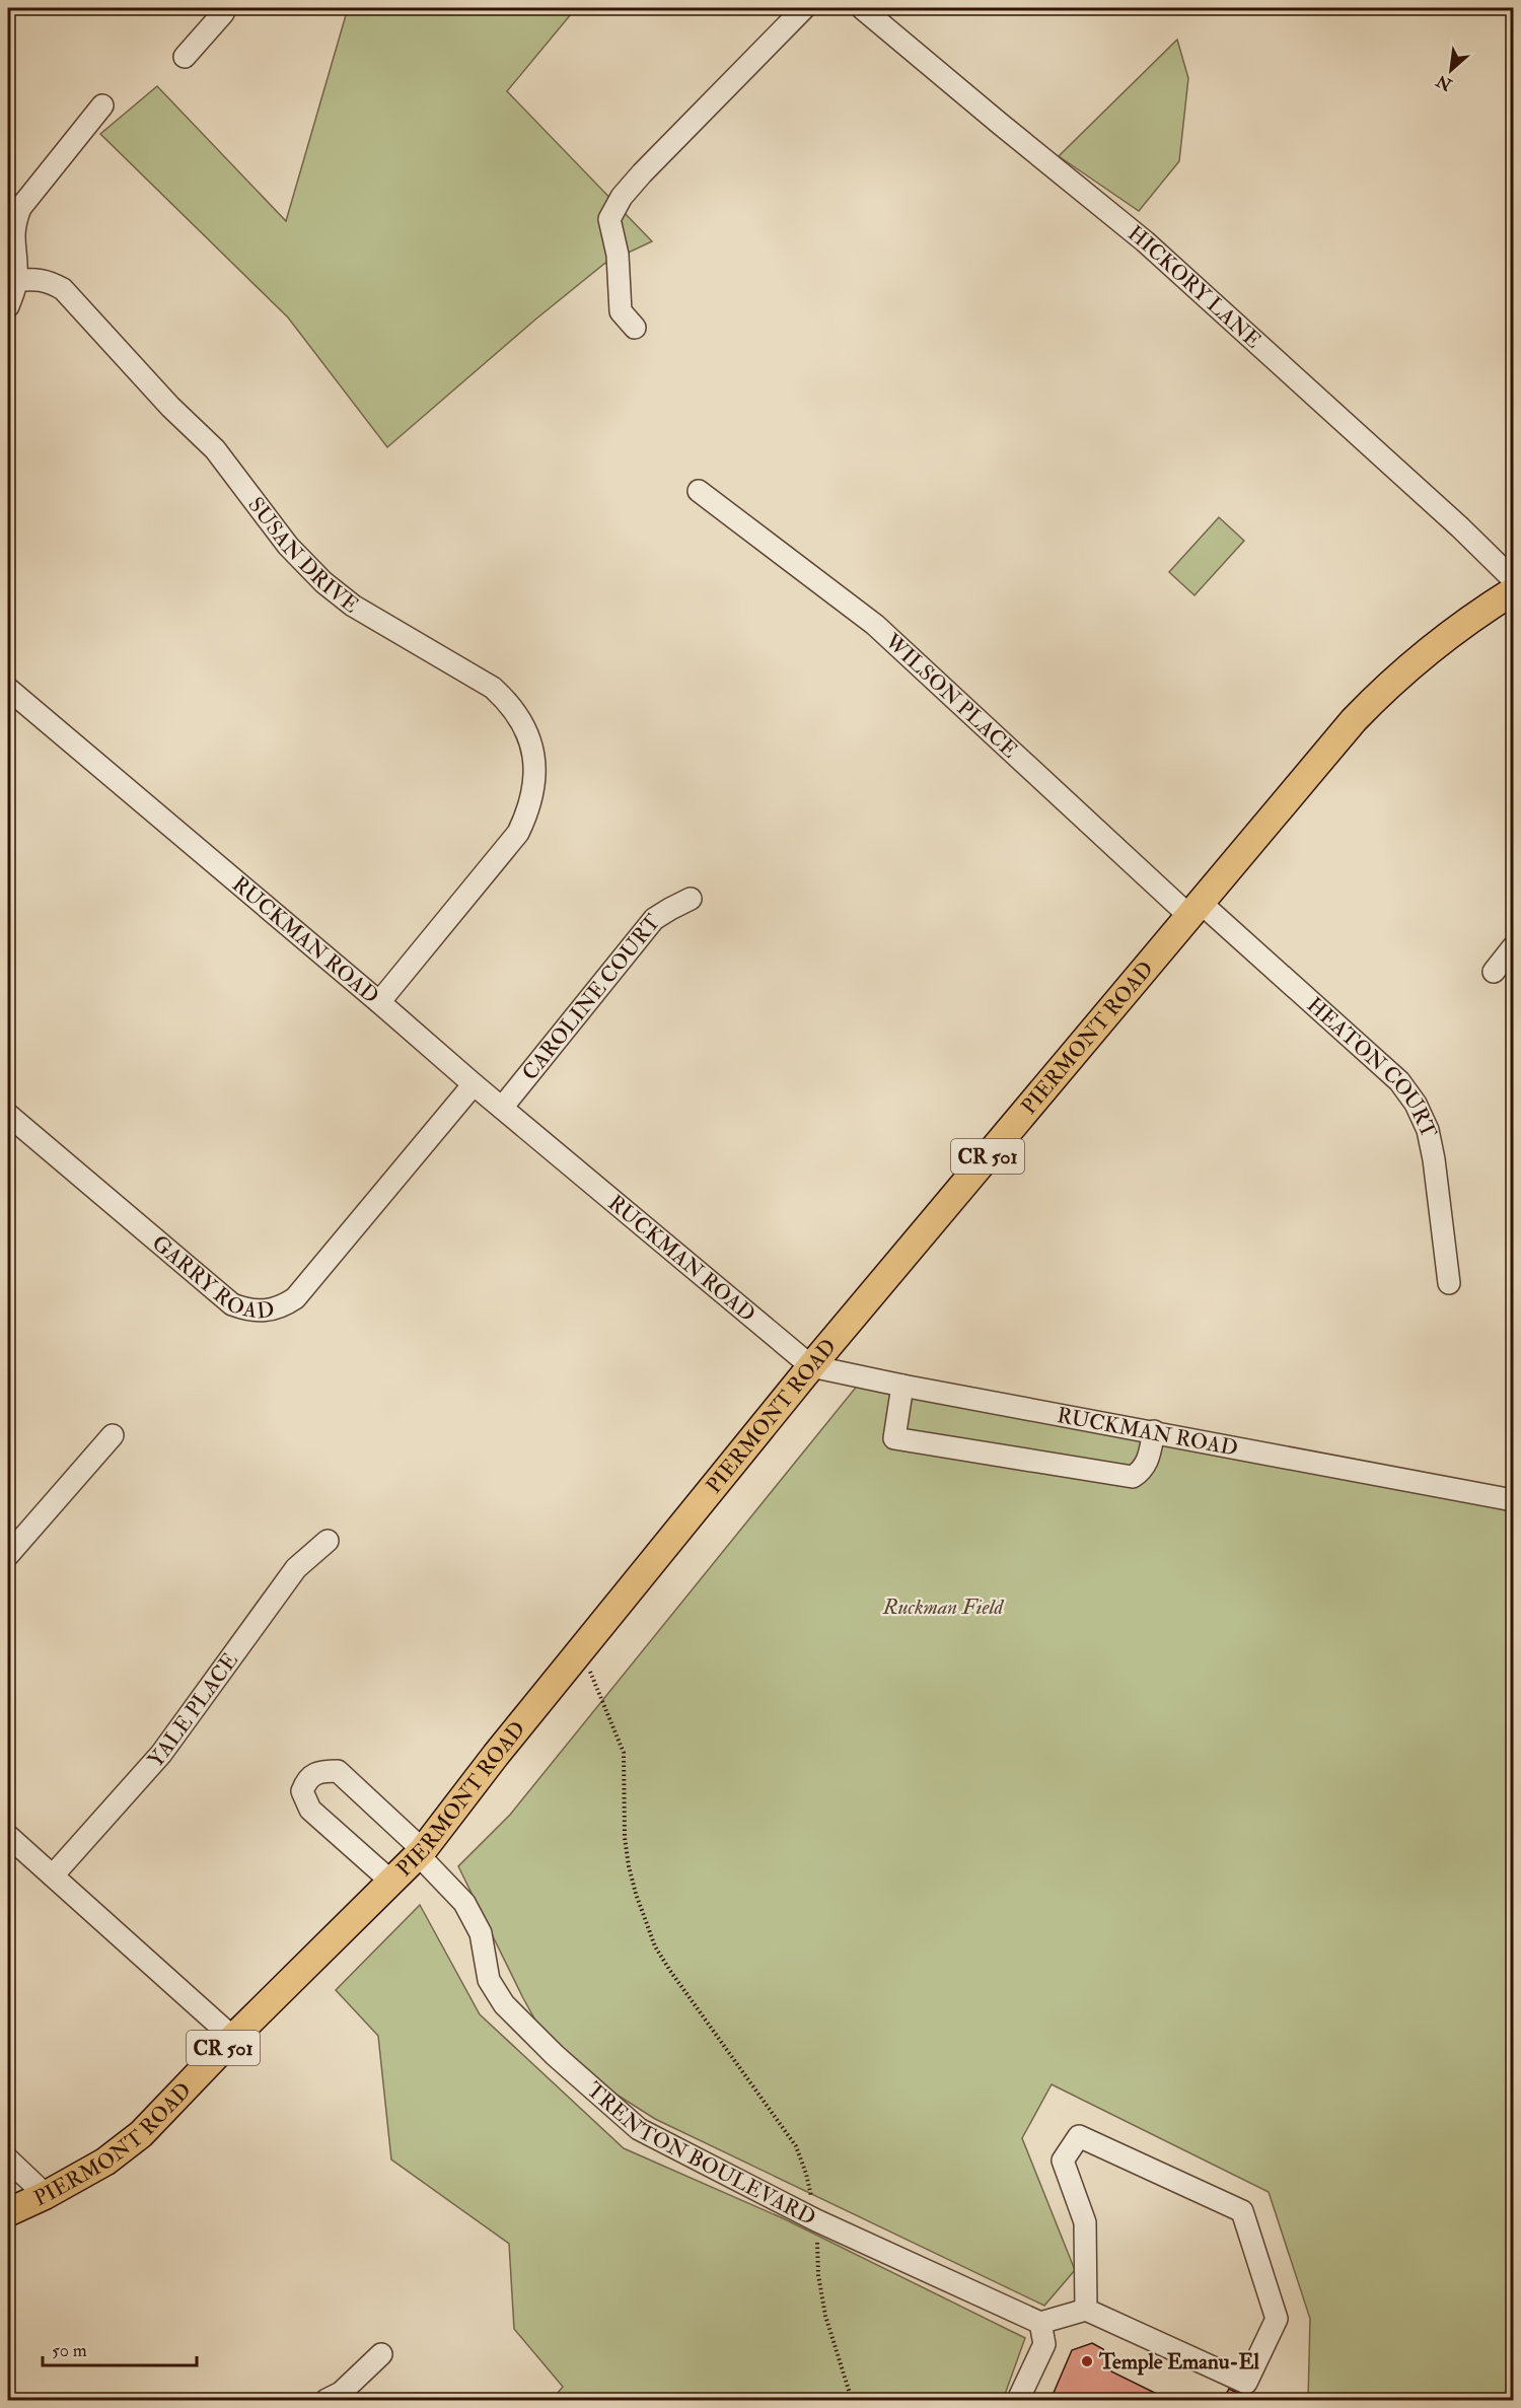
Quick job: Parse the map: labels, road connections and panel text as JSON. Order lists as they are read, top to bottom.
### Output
{
  "streets": {
    "main road": ["PIERMONT ROAD", "CR 501"],
    "street": [
      "HICKORY LANE",
      "SUSAN DRIVE",
      "WILSON PLACE",
      "RUCKMAN ROAD",
      "CAROLINE COURT",
      "HEATON COURT",
      "GARRY ROAD",
      "YALE PLACE",
      "TRENTON BOULEVARD"
    ]
  },
  "crossings": [
    ["SUSAN DRIVE", "RUCKMAN ROAD"],
    ["WILSON PLACE", "PIERMONT ROAD"],
    ["WILSON PLACE", "HEATON COURT"],
    ["RUCKMAN ROAD", "CAROLINE COURT"],
    ["RUCKMAN ROAD", "PIERMONT ROAD"],
    ["RUCKMAN ROAD", "GARRY ROAD"],
    ["PIERMONT ROAD", "HEATON COURT"],
    ["PIERMONT ROAD", "TRENTON BOULEVARD"]
  ],
  "parks": ["Ruckman Field"],
  "places": ["Temple Emanu-El"],
  "scale_bar": "50 m",
  "north": "bottom left"
}
